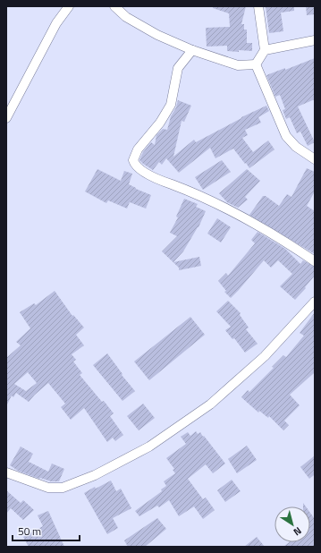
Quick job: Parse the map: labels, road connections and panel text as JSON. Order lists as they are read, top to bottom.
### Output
{
  "scale_bar": "50 m",
  "north": "bottom right"
}
